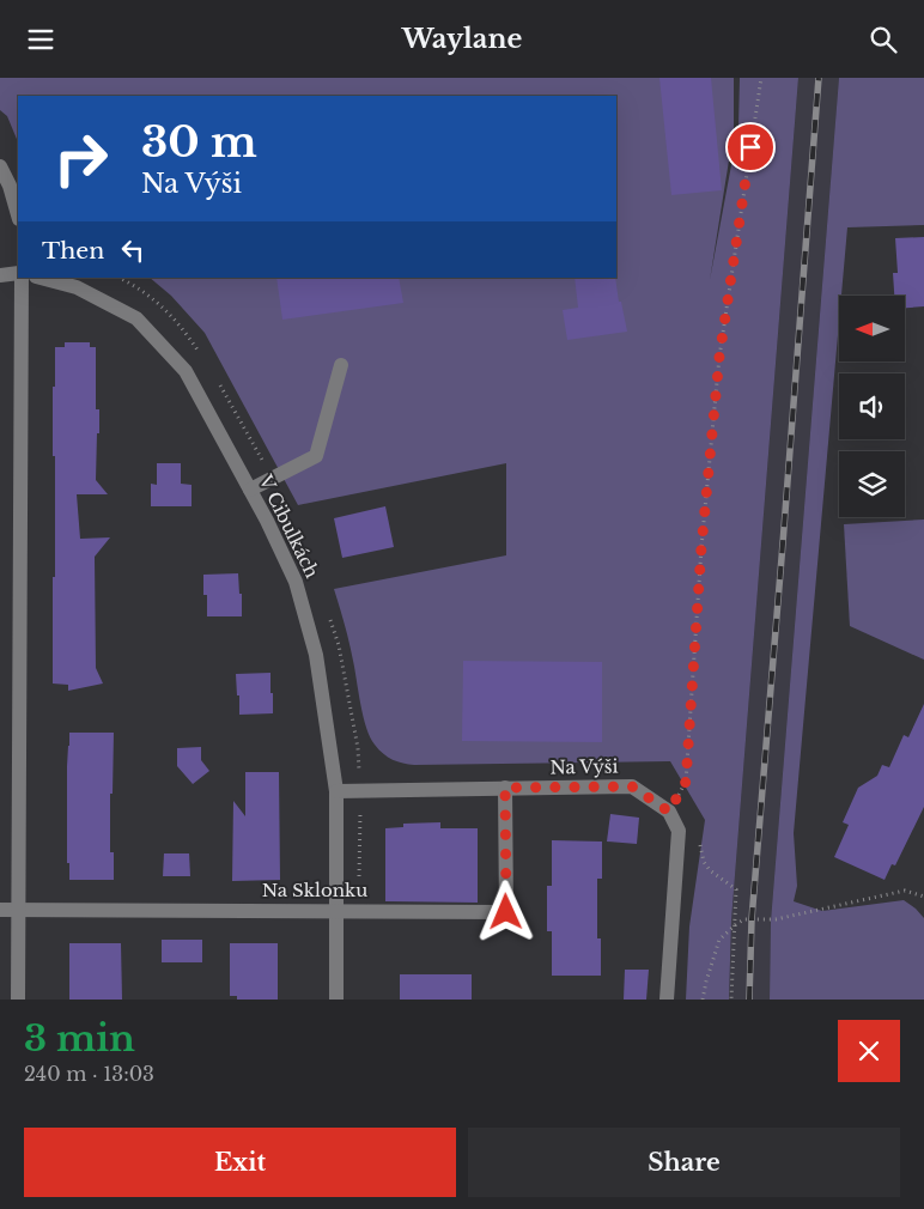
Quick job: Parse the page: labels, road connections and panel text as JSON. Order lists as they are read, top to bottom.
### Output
{
  "streets": {
    "street": ["V Cibulkách", "Na Výši", "Na Sklonku"]
  },
  "crossings": [
    ["V Cibulkách", "Na Výši"],
    ["V Cibulkách", "Na Sklonku"],
    ["Na Výši", "Na Sklonku"]
  ],
  "north": "left",
  "page": {
    "header": "Waylane",
    "turn": ["30 m", "Na Výši"],
    "then": "Then",
    "heading": ["3 min", "240 m · 13:03"],
    "buttons": ["Exit", "Share"]
  }
}
